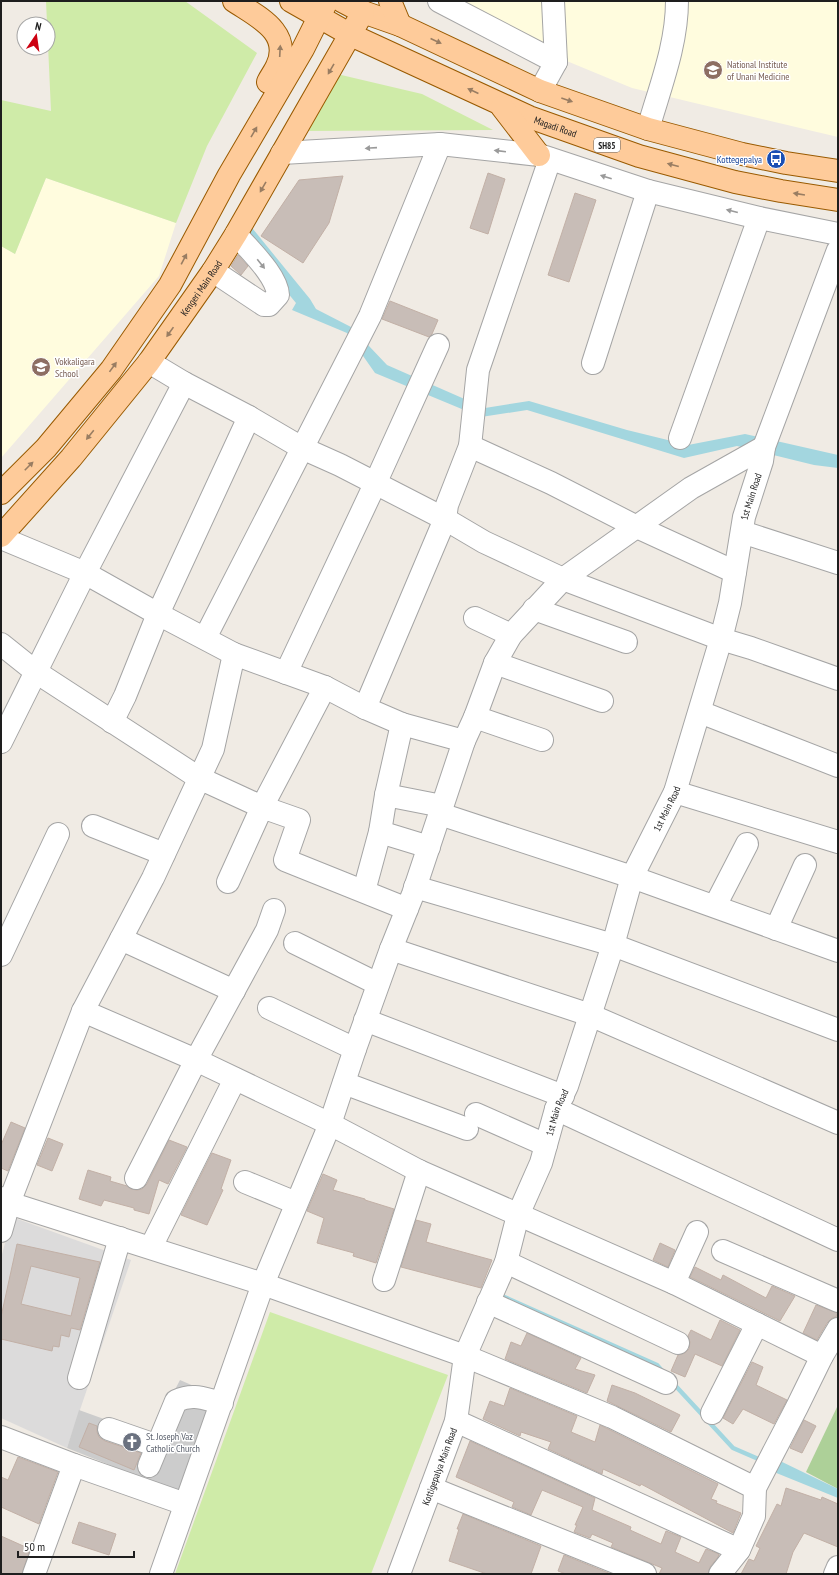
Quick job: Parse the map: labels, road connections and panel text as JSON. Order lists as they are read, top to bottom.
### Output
{
  "streets": {
    "main road": ["Magadi Road", "SH85", "Kengeri Main Road"],
    "street": ["1st Main Road", "Kottigepalya Main Road"]
  },
  "crossings": [
    ["Magadi Road", "Kengeri Main Road"],
    ["1st Main Road", "Kottigepalya Main Road"]
  ],
  "places": {
    "school or university": ["National Institute of Unani Medicine", "Vokkaligara School"],
    "bus stop": ["Kottegepalya"],
    "church": ["St. Joseph Vaz Catholic Church"]
  },
  "scale_bar": "50 m",
  "north": "top"
}
